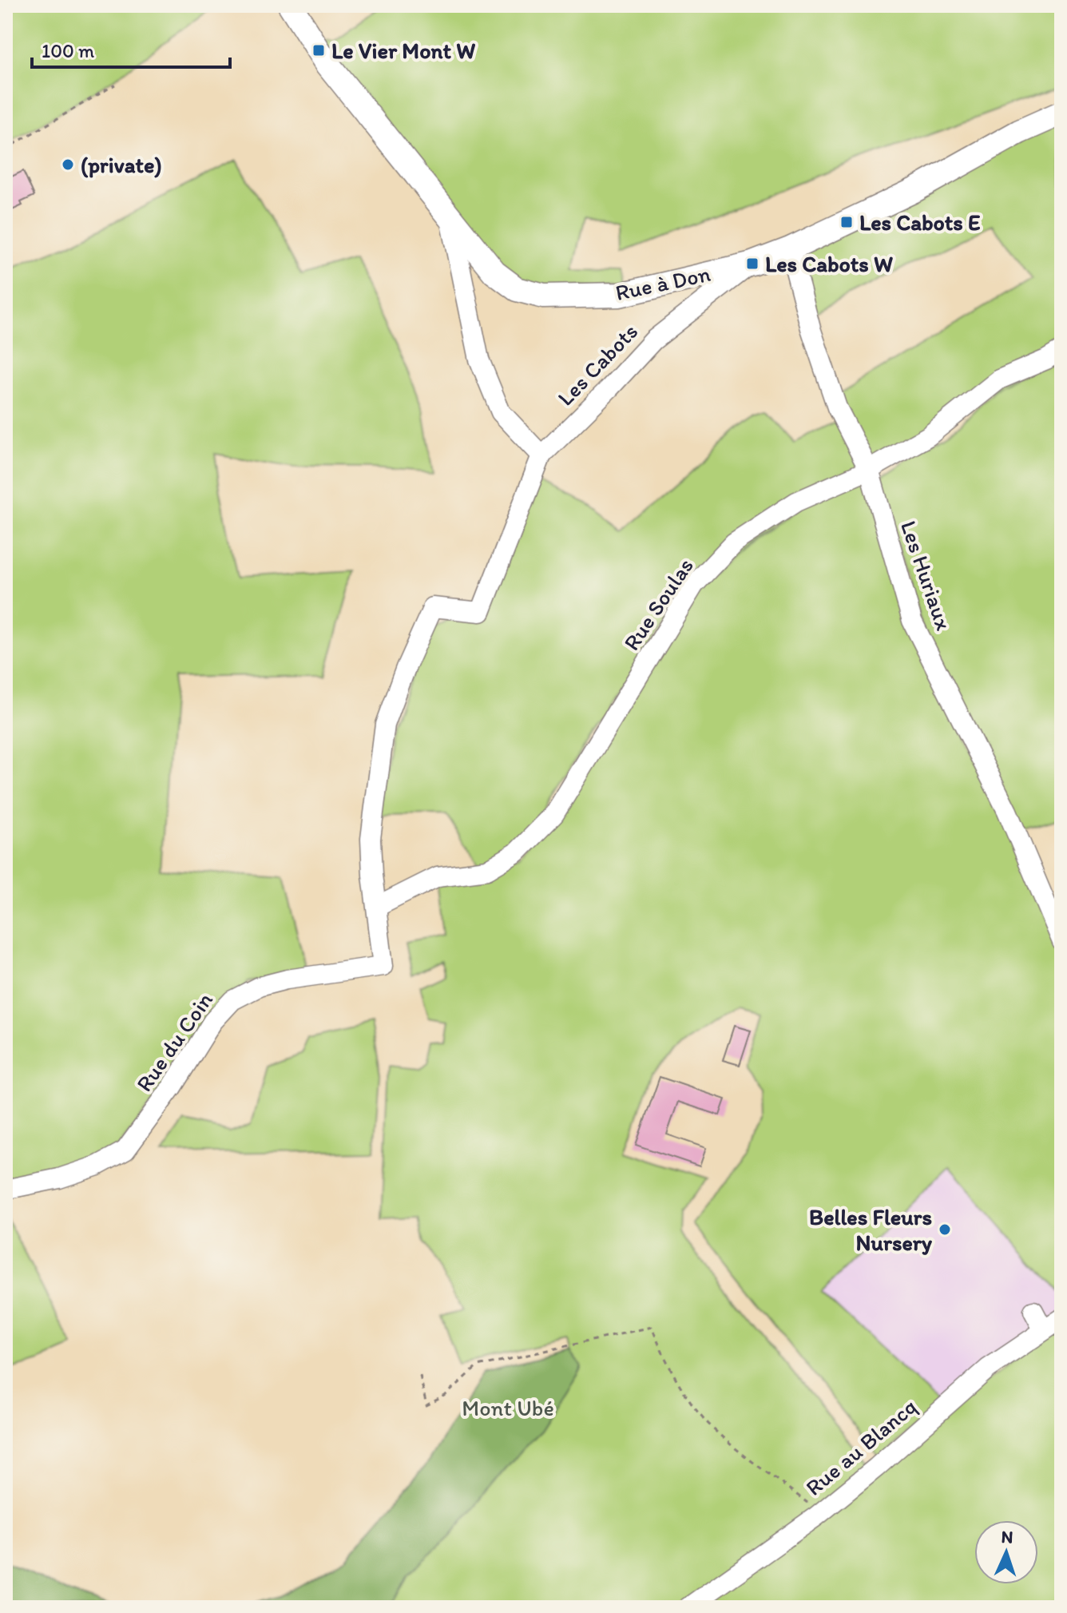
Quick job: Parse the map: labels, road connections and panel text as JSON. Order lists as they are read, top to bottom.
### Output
{
  "streets": {
    "main road": ["Rue à Don"],
    "street": [
      "Les Cabots",
      "Les Huriaux",
      "Rue Soulas",
      "Rue du Coin",
      "Rue au Blancq"
    ]
  },
  "crossings": [
    ["Rue à Don", "Les Cabots"],
    ["Rue à Don", "Les Huriaux"],
    ["Les Huriaux", "Rue Soulas"],
    ["Rue Soulas", "Rue du Coin"]
  ],
  "parks": ["Mont Ubé"],
  "places": {
    "transit": ["Le Vier Mont W", "Les Cabots E", "Les Cabots W"],
    "other": ["(private)", "Belles Fleurs Nursery"]
  },
  "scale_bar": "100 m",
  "north": "top"
}
